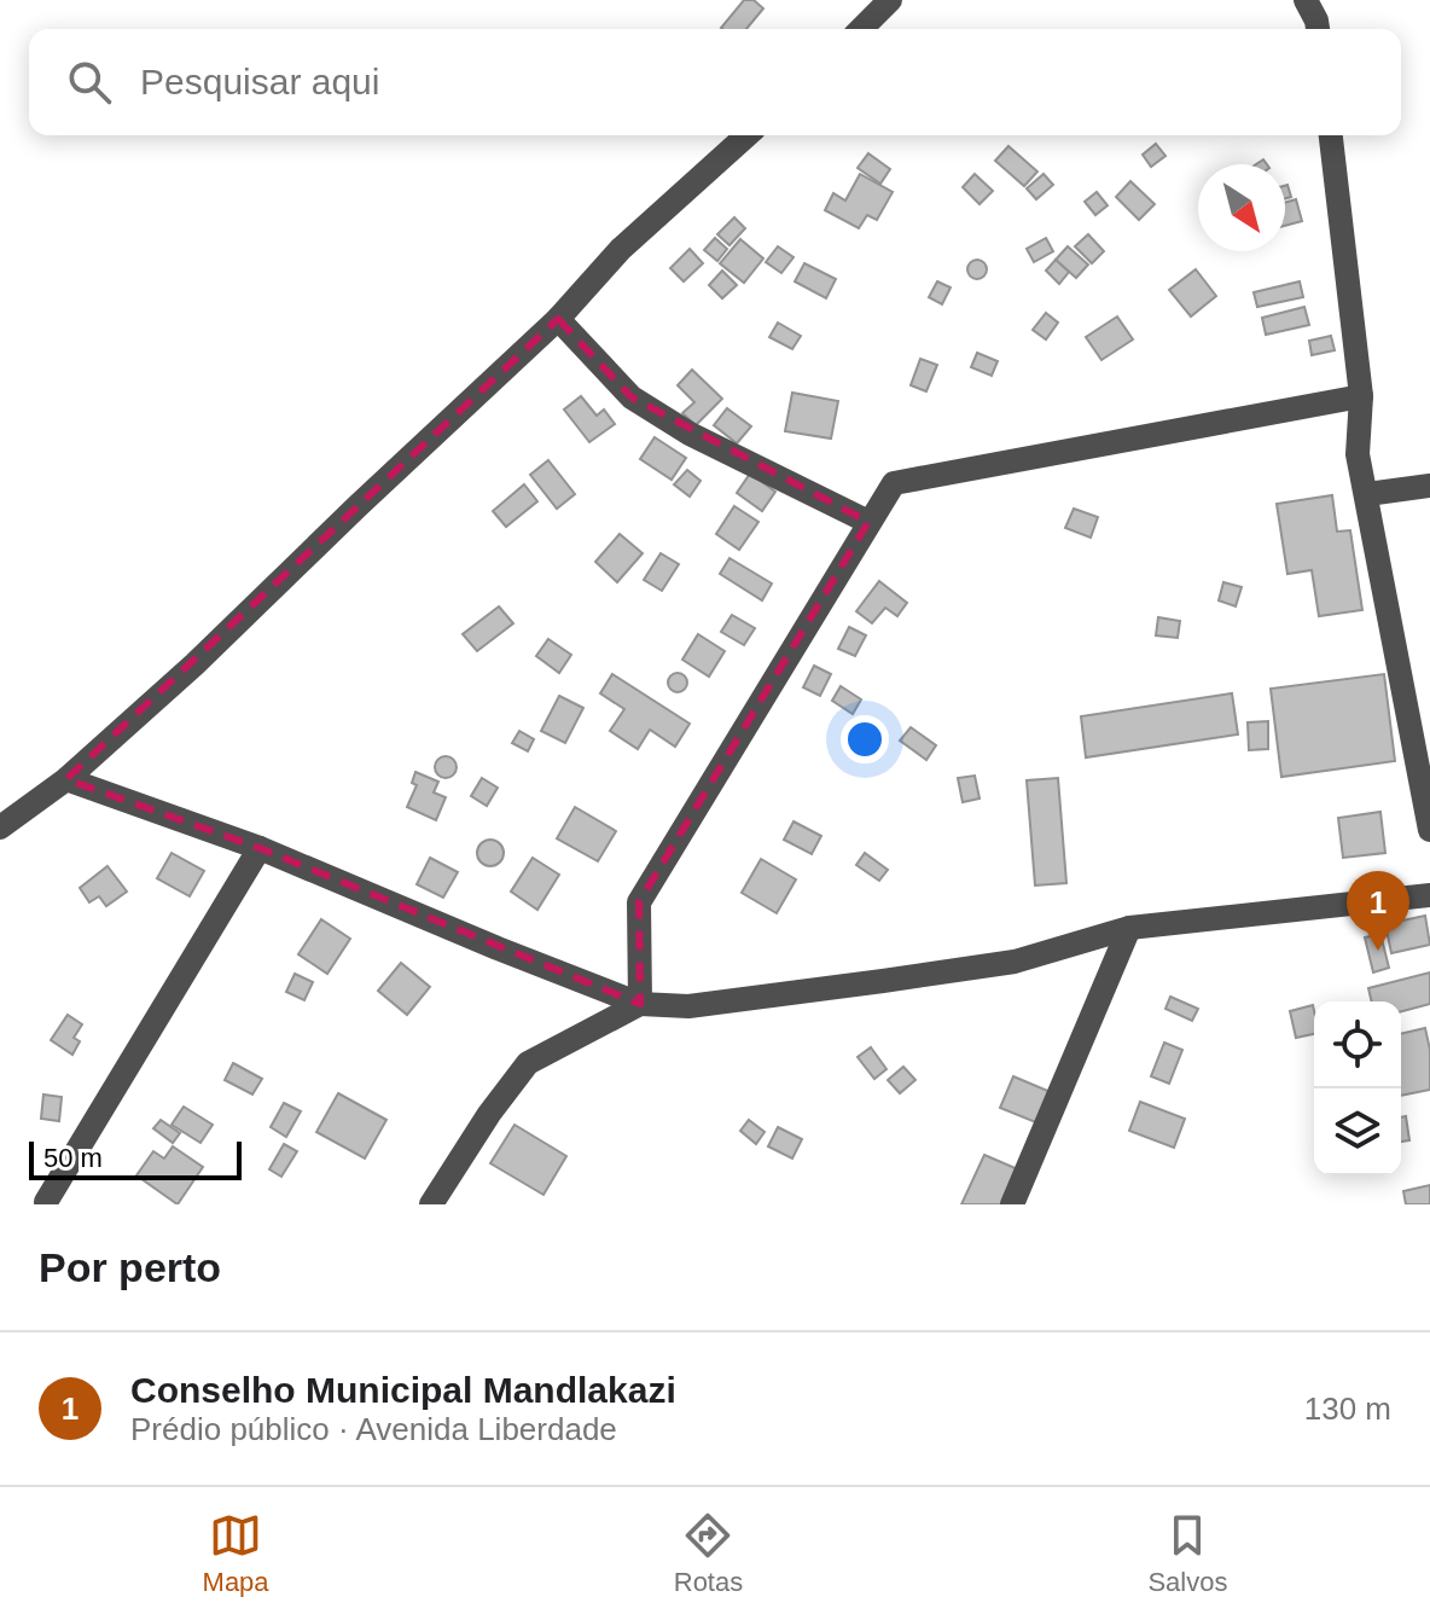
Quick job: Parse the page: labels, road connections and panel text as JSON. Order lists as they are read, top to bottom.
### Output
{
  "scale_bar": "50 m",
  "north": "bottom right",
  "page": {
    "search": "Pesquisar aqui",
    "pins": "1",
    "scale": "50 m",
    "heading": "Por perto",
    "list": [
      {
        "mark": "1",
        "name": "Conselho Municipal Mandlakazi",
        "note": "Prédio público · Avenida Liberdade",
        "value": "130 m"
      }
    ],
    "nav": ["Mapa", "Rotas", "Salvos"]
  }
}
